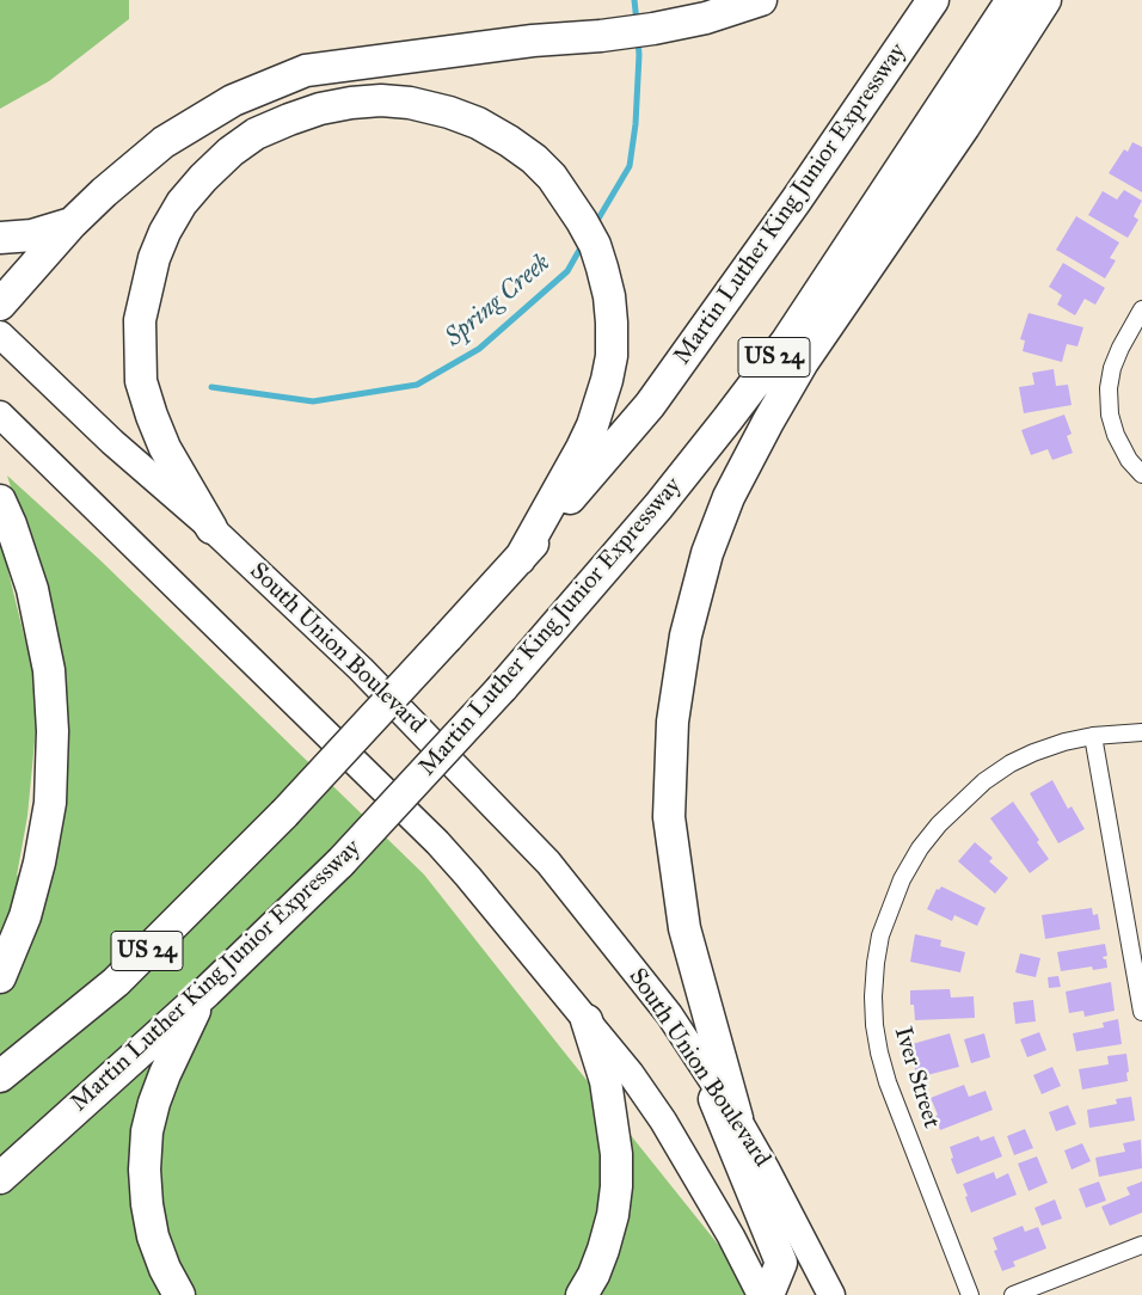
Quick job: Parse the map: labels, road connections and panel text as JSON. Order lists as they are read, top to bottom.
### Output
{
  "streets": {
    "highway": ["Martin Luther King Junior Expressway", "US 24"],
    "main road": ["South Union Boulevard"],
    "street": ["Iver Street"]
  },
  "water": ["Spring Creek"]
}
